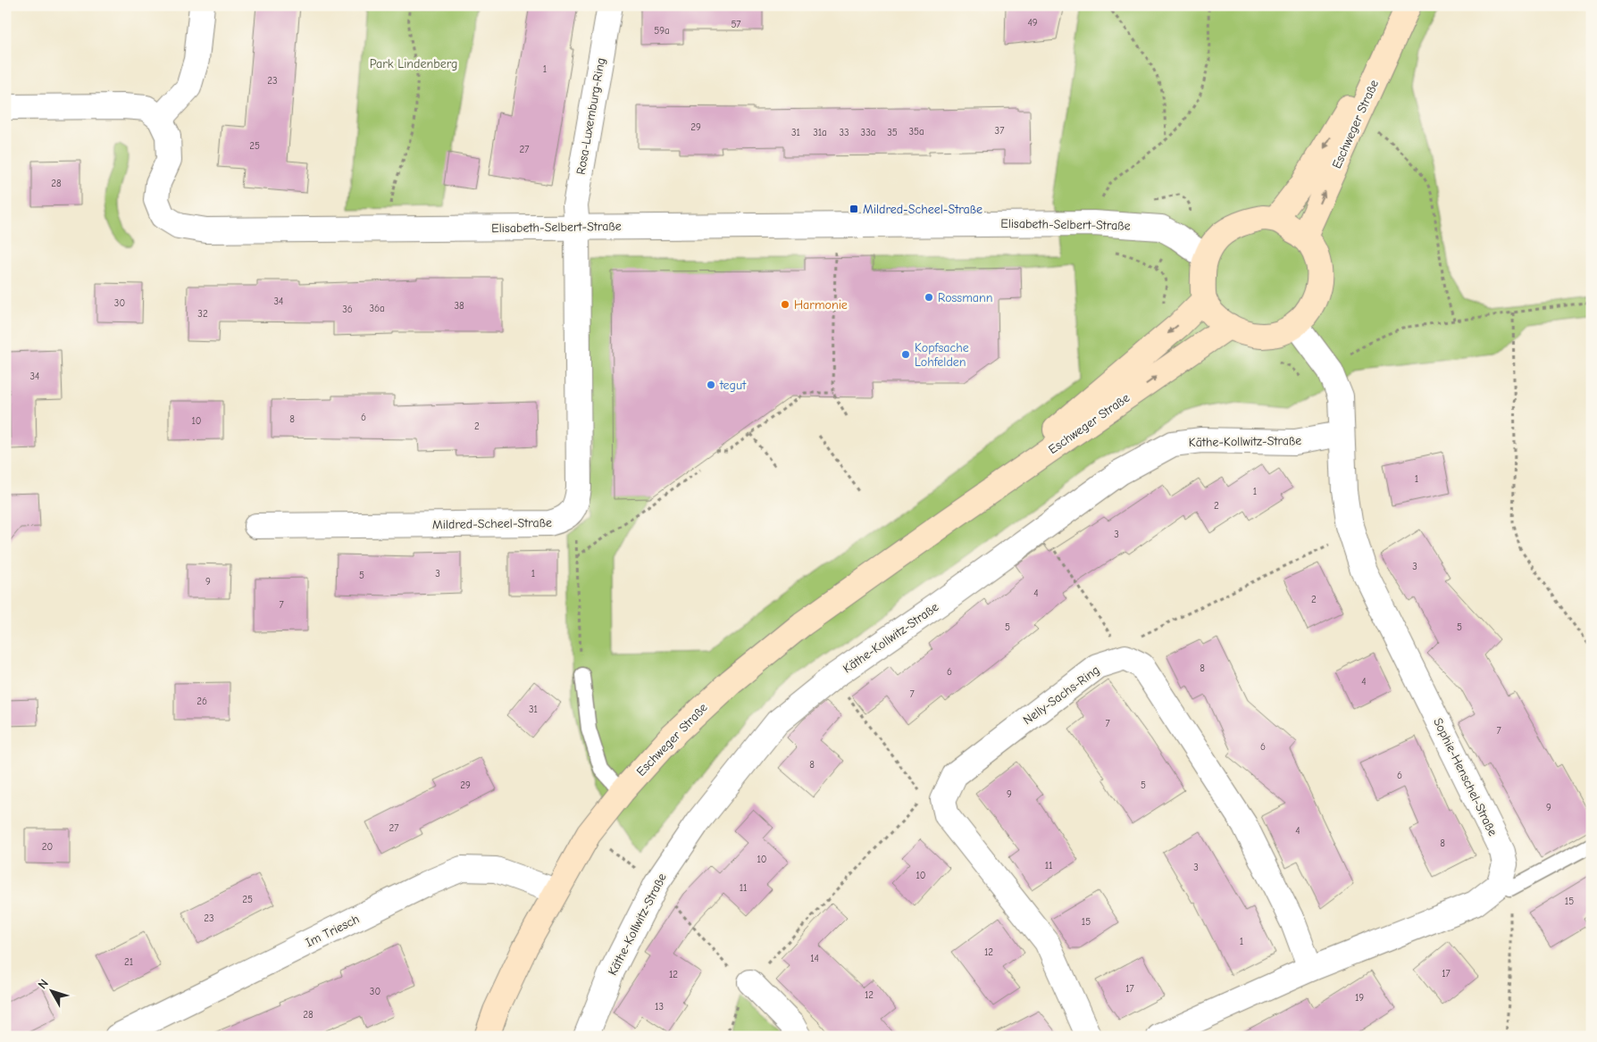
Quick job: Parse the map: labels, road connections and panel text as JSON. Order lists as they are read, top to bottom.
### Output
{
  "streets": {
    "main road": ["Eschweger Straße"],
    "street": [
      "Rosa-Luxemburg-Ring",
      "Elisabeth-Selbert-Straße",
      "Käthe-Kollwitz-Straße",
      "Mildred-Scheel-Straße",
      "Nelly-Sachs-Ring",
      "Sophie-Henschel-Straße",
      "Im Triesch"
    ]
  },
  "crossings": [
    ["Rosa-Luxemburg-Ring", "Elisabeth-Selbert-Straße"],
    ["Eschweger Straße", "Elisabeth-Selbert-Straße"],
    ["Eschweger Straße", "Sophie-Henschel-Straße"],
    ["Eschweger Straße", "Im Triesch"],
    ["Elisabeth-Selbert-Straße", "Sophie-Henschel-Straße"],
    ["Käthe-Kollwitz-Straße", "Sophie-Henschel-Straße"]
  ],
  "parks": ["Park Lindenberg"],
  "places": {
    "transit": ["Mildred-Scheel-Straße"],
    "other": [
      "Rossmann",
      "Harmonie",
      "Kopfsache Lohfelden",
      "tegut"
    ]
  },
  "house_numbers": [
    "49",
    "57",
    "59a",
    "1",
    "23",
    "29",
    "37",
    "35a",
    "31",
    "31a",
    "33",
    "33a",
    "35",
    "25",
    "27",
    "28",
    "34",
    "30",
    "38",
    "36a",
    "36",
    "32",
    "34",
    "6",
    "8",
    "10",
    "2",
    "1",
    "1",
    "2",
    "3",
    "3",
    "3",
    "1",
    "5",
    "9",
    "4",
    "2",
    "7",
    "5",
    "5",
    "8",
    "6",
    "4",
    "7",
    "26",
    "31",
    "7",
    "7",
    "6",
    "8",
    "6",
    "29",
    "5",
    "9",
    "9",
    "27",
    "4",
    "8",
    "20",
    "10",
    "11",
    "3",
    "10",
    "11",
    "25",
    "15",
    "23",
    "15",
    "1",
    "12",
    "14",
    "21",
    "17",
    "12",
    "17",
    "30",
    "12",
    "19",
    "13",
    "28"
  ],
  "north": "top left"
}
